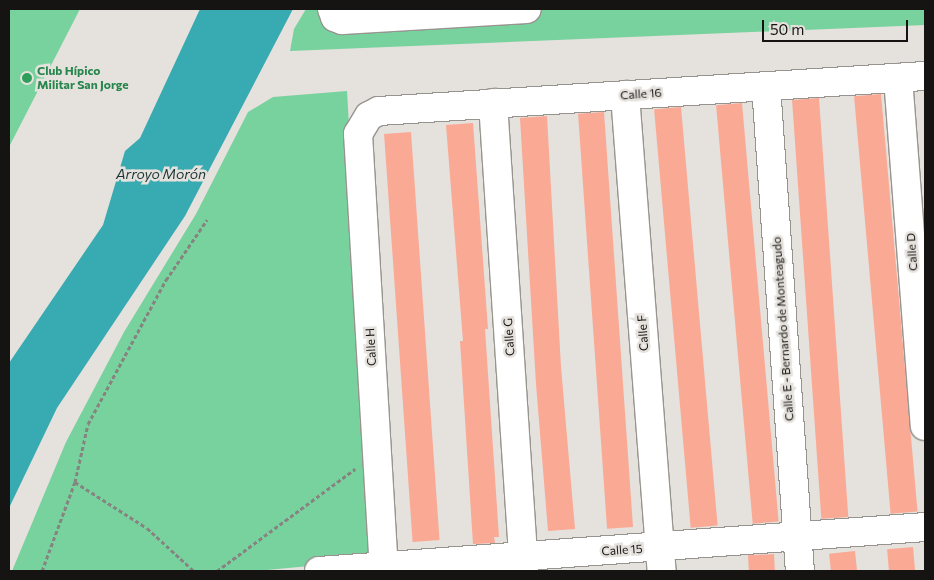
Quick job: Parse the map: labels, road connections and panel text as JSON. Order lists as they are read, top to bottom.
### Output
{
  "streets": {
    "street": [
      "Calle 16",
      "Calle D",
      "Calle E - Bernardo de Monteagudo",
      "Calle F",
      "Calle G",
      "Calle H",
      "Calle 15"
    ]
  },
  "crossings": [
    ["Calle 16", "Calle D"],
    ["Calle 16", "Calle E - Bernardo de Monteagudo"],
    ["Calle 16", "Calle F"],
    ["Calle 16", "Calle G"],
    ["Calle 16", "Calle H"],
    ["Calle E - Bernardo de Monteagudo", "Calle 15"],
    ["Calle F", "Calle 15"],
    ["Calle G", "Calle 15"],
    ["Calle H", "Calle 15"]
  ],
  "water": ["Arroyo Morón"],
  "places": ["Club Hípico Militar San Jorge"],
  "scale_bar": "50 m"
}
